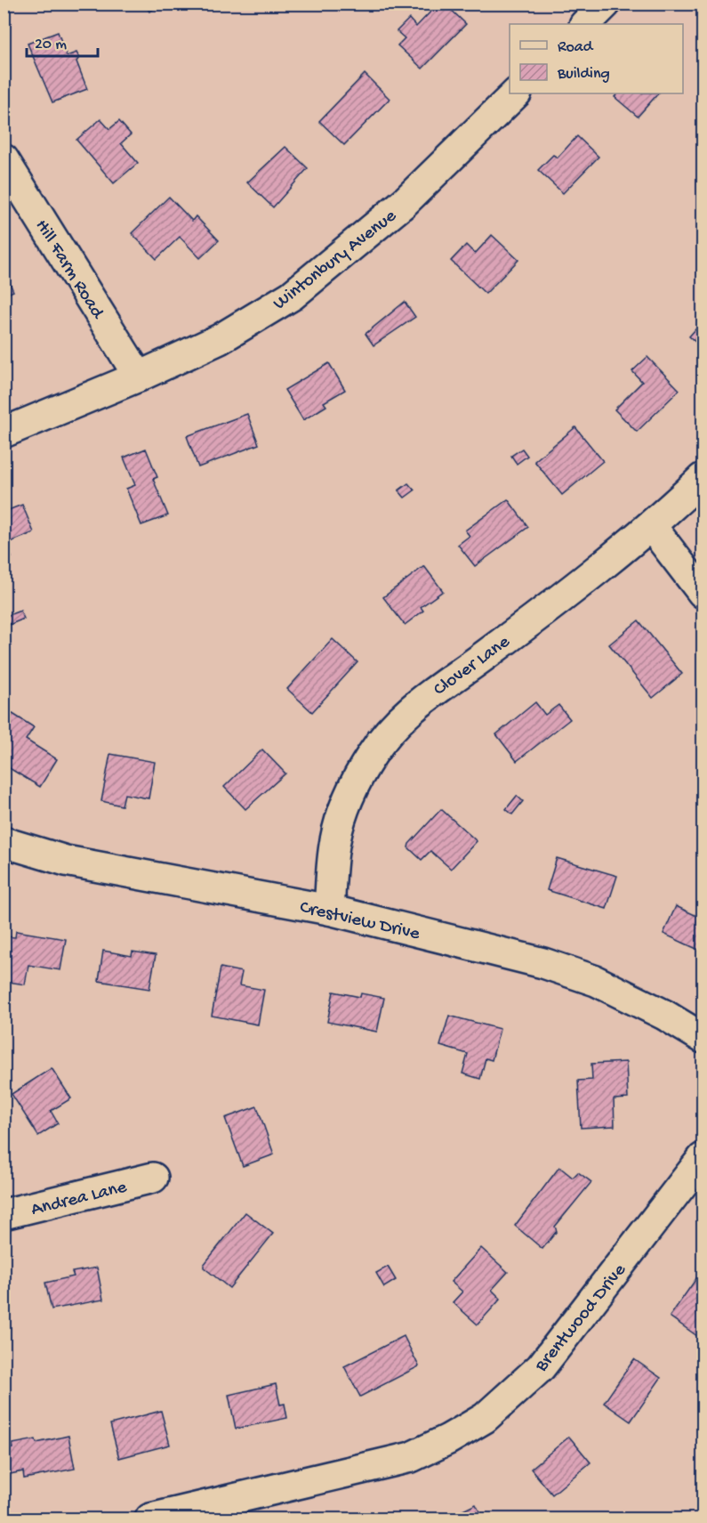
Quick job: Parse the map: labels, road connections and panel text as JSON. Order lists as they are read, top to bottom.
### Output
{
  "streets": {
    "street": [
      "Wintonbury Avenue",
      "Hill Farm Road",
      "Clover Lane",
      "Crestview Drive",
      "Andrea Lane",
      "Brentwood Drive"
    ]
  },
  "crossings": [
    ["Wintonbury Avenue", "Hill Farm Road"],
    ["Clover Lane", "Crestview Drive"]
  ],
  "legend": ["Road", "Building"],
  "scale_bar": "20 m"
}
